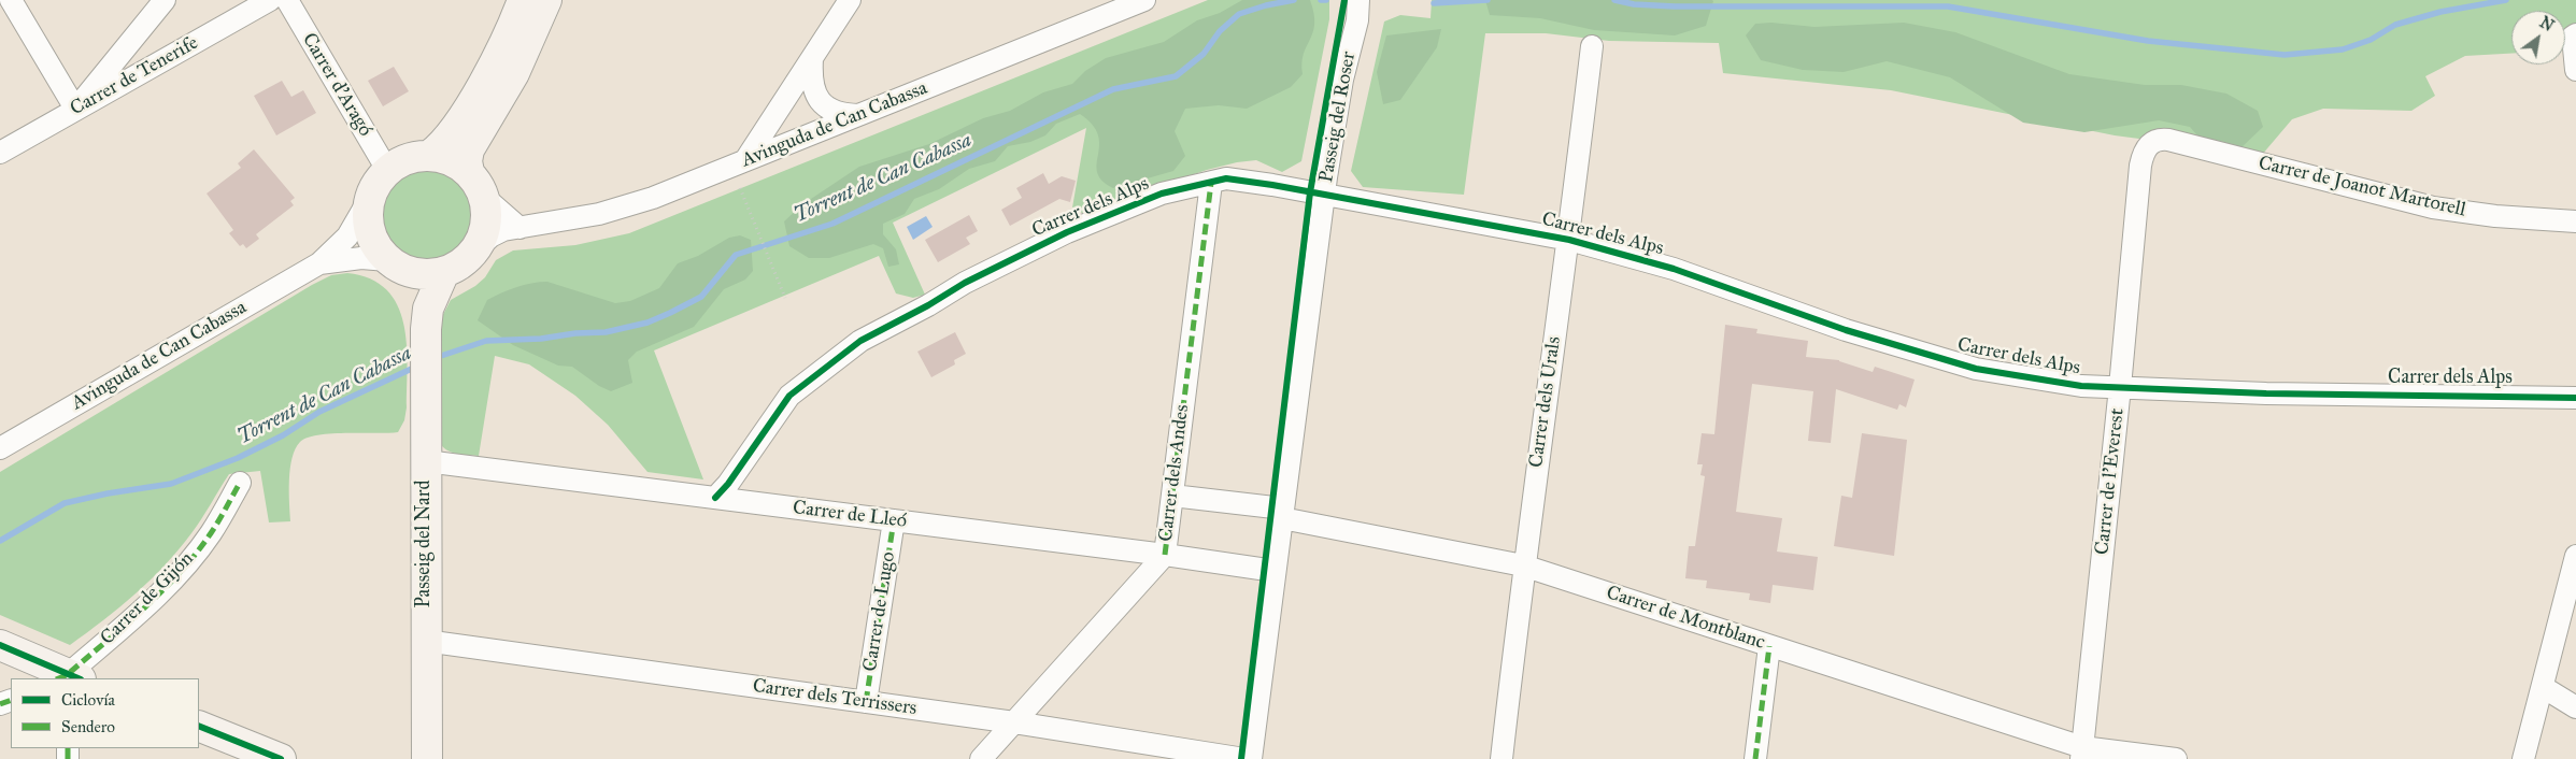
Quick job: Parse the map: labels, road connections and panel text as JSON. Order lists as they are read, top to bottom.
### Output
{
  "streets": {
    "street": [
      "Carrer de Tenerife",
      "Carrer d'Aragó",
      "Passeig del Roser",
      "Avinguda de Can Cabassa",
      "Carrer de Joanot Martorell",
      "Carrer dels Alps",
      "Carrer dels Urals",
      "Carrer dels Andes",
      "Carrer de l'Everest",
      "Carrer de Lleó",
      "Passeig del Nard",
      "Carrer de Gijón",
      "Carrer de Lugo",
      "Carrer de Montblanc",
      "Carrer dels Terrissers"
    ]
  },
  "crossings": [
    ["Carrer d'Aragó", "Avinguda de Can Cabassa"],
    ["Carrer d'Aragó", "Passeig del Nard"],
    ["Passeig del Roser", "Carrer dels Alps"],
    ["Passeig del Roser", "Carrer de Lleó"],
    ["Passeig del Roser", "Carrer de Montblanc"],
    ["Avinguda de Can Cabassa", "Passeig del Nard"],
    ["Carrer de Joanot Martorell", "Carrer de l'Everest"],
    ["Carrer dels Alps", "Carrer dels Urals"],
    ["Carrer dels Alps", "Carrer dels Andes"],
    ["Carrer dels Alps", "Carrer de l'Everest"],
    ["Carrer dels Alps", "Carrer de Lleó"],
    ["Carrer dels Urals", "Carrer de Montblanc"],
    ["Carrer dels Andes", "Carrer de Lleó"],
    ["Carrer dels Andes", "Carrer de Montblanc"],
    ["Carrer dels Andes", "Carrer dels Terrissers"],
    ["Carrer de l'Everest", "Carrer de Montblanc"],
    ["Carrer de Lleó", "Passeig del Nard"],
    ["Carrer de Lleó", "Carrer de Lugo"],
    ["Passeig del Nard", "Carrer dels Terrissers"],
    ["Carrer de Lugo", "Carrer dels Terrissers"]
  ],
  "water": ["Torrent de Can Cabassa"],
  "legend": ["Ciclovía", "Sendero"],
  "north": "top right"
}
